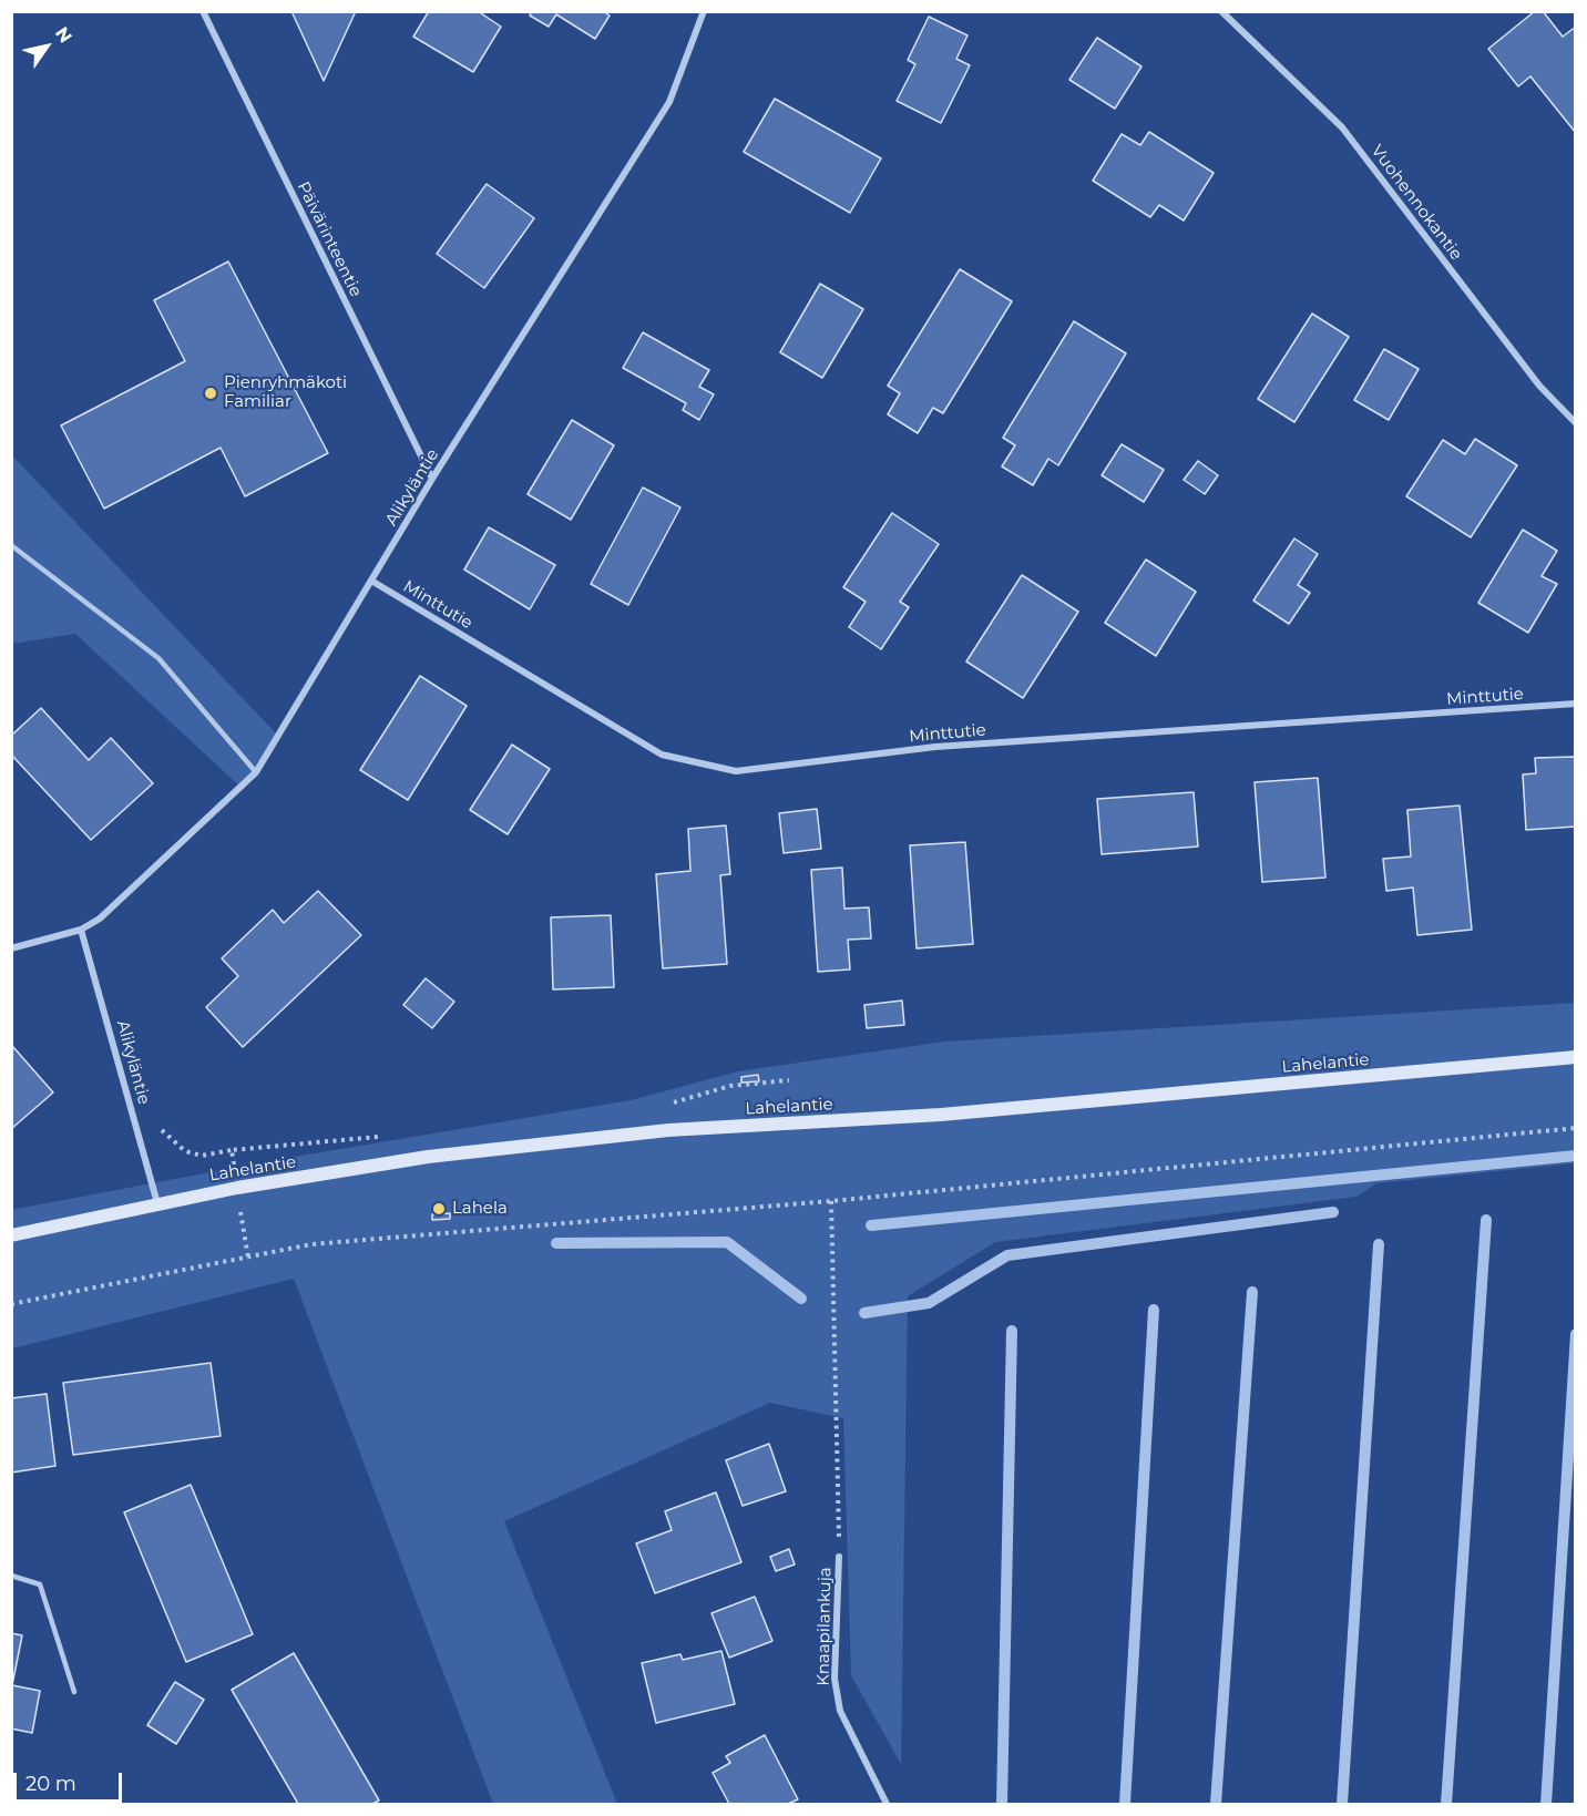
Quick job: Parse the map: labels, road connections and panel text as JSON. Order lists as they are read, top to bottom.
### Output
{
  "streets": {
    "main road": ["Lahelantie"],
    "street": [
      "Vuohennokantie",
      "Päivärinteentie",
      "Alikyläntie",
      "Minttutie",
      "Knaapilankuja"
    ]
  },
  "crossings": [
    ["Päivärinteentie", "Alikyläntie"],
    ["Alikyläntie", "Minttutie"],
    ["Alikyläntie", "Lahelantie"]
  ],
  "places": ["Pienryhmäkoti Familiar", "Lahela"],
  "scale_bar": "20 m",
  "north": "top right"
}
